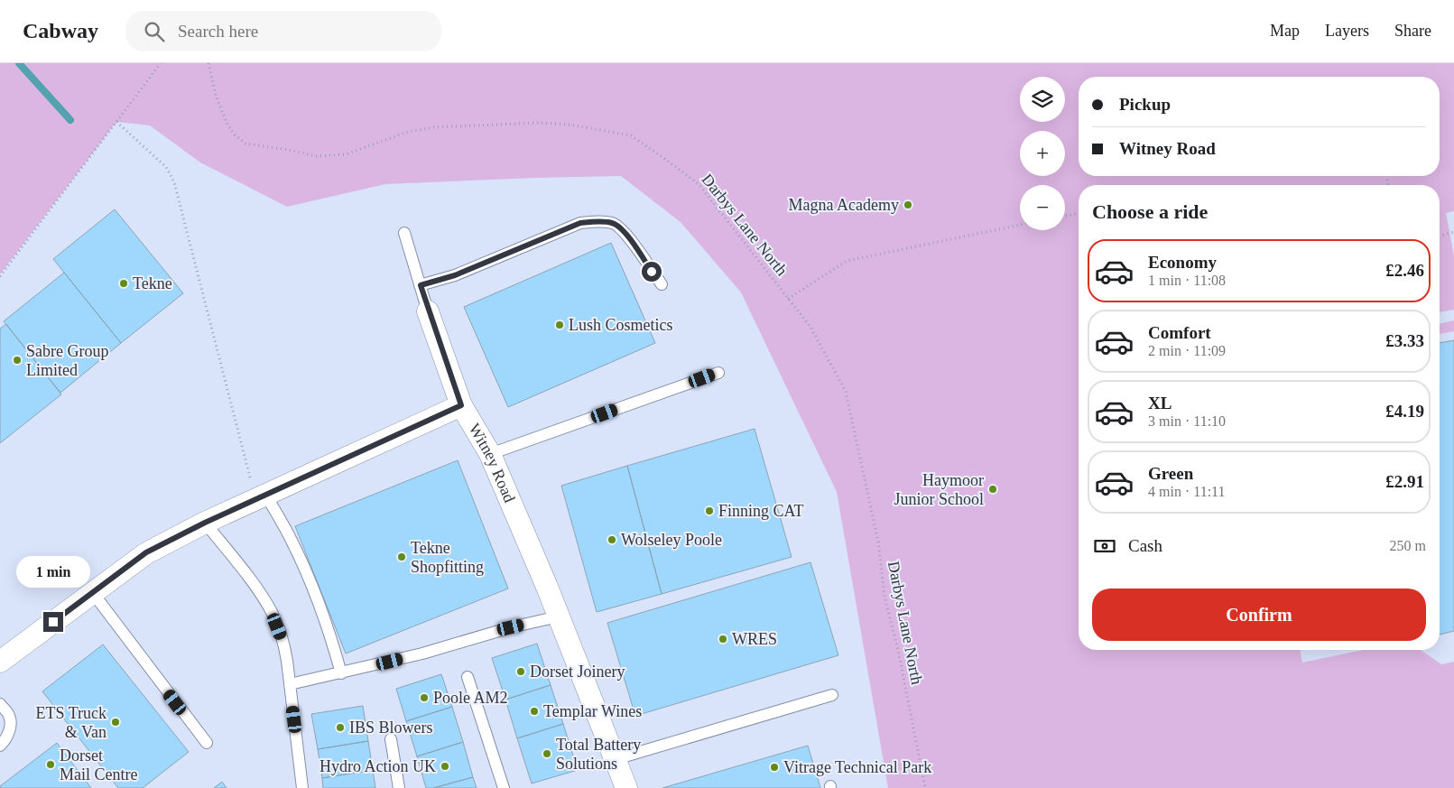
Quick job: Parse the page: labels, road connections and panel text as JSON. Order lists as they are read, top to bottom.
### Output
{
  "streets": {
    "street": ["Witney Road"],
    "path": ["Darbys Lane North"]
  },
  "places": [
    "Magna Academy",
    "Tekne",
    "Lush Cosmetics",
    "Sabre Group Limited",
    "Haymoor Junior School",
    "Finning CAT",
    "Wolseley Poole",
    "Tekne Shopfitting",
    "WRES",
    "Dorset Joinery",
    "Poole AM2",
    "Templar Wines",
    "ETS Truck & Van",
    "IBS Blowers",
    "Total Battery Solutions",
    "Dorset Mail Centre",
    "Hydro Action UK",
    "Vitrage Technical Park"
  ],
  "page": {
    "header": "Cabway",
    "search": "Search here",
    "nav": ["Map", "Layers", "Share"],
    "map_buttons": ["+", "−"],
    "banner": ["Pickup", "Witney Road"],
    "heading": "Choose a ride",
    "list": [
      {
        "name": "Economy",
        "note": "1 min · 11:08",
        "value": "£2.46"
      },
      {
        "name": "Comfort",
        "note": "2 min · 11:09",
        "value": "£3.33"
      },
      {
        "name": "XL",
        "note": "3 min · 11:10",
        "value": "£4.19"
      },
      {
        "name": "Green",
        "note": "4 min · 11:11",
        "value": "£2.91"
      }
    ],
    "pay": ["Cash", "250 m"],
    "bubble": "1 min",
    "buttons": "Confirm"
  }
}
